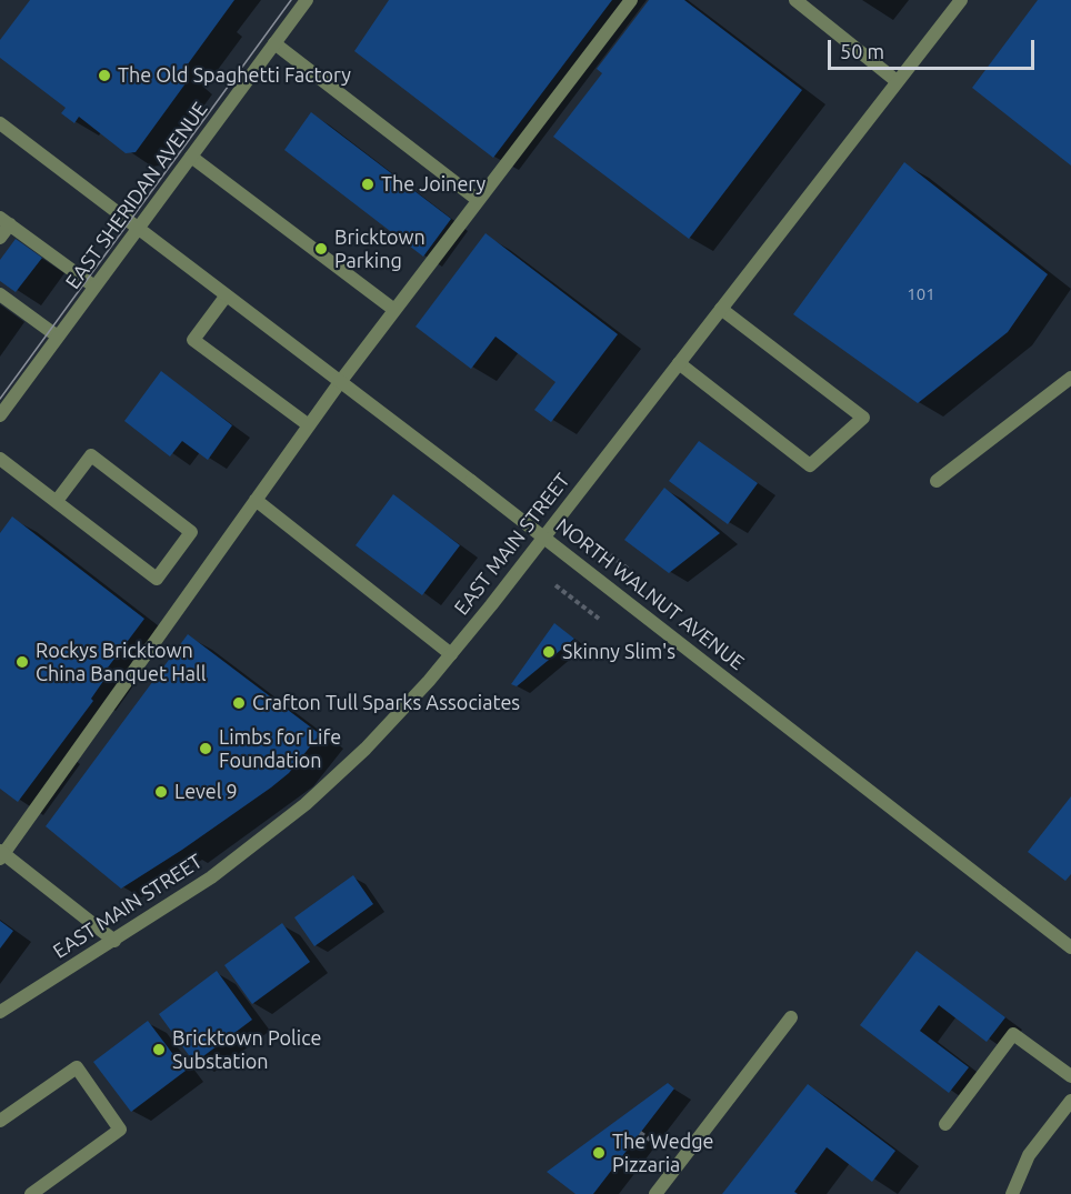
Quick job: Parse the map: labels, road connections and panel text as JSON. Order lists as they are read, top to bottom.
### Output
{
  "streets": {
    "street": ["EAST SHERIDAN AVENUE", "EAST MAIN STREET", "NORTH WALNUT AVENUE"]
  },
  "crossings": [
    ["EAST SHERIDAN AVENUE", "NORTH WALNUT AVENUE"]
  ],
  "places": [
    "The Old Spaghetti Factory",
    "The Joinery",
    "Bricktown Parking",
    "Skinny Slim's",
    "Rockys Bricktown China Banquet Hall",
    "Crafton Tull Sparks Associates",
    "Limbs for Life Foundation",
    "Level 9",
    "Bricktown Police Substation",
    "The Wedge Pizzaria"
  ],
  "house_numbers": ["101"],
  "scale_bar": "50 m"
}
